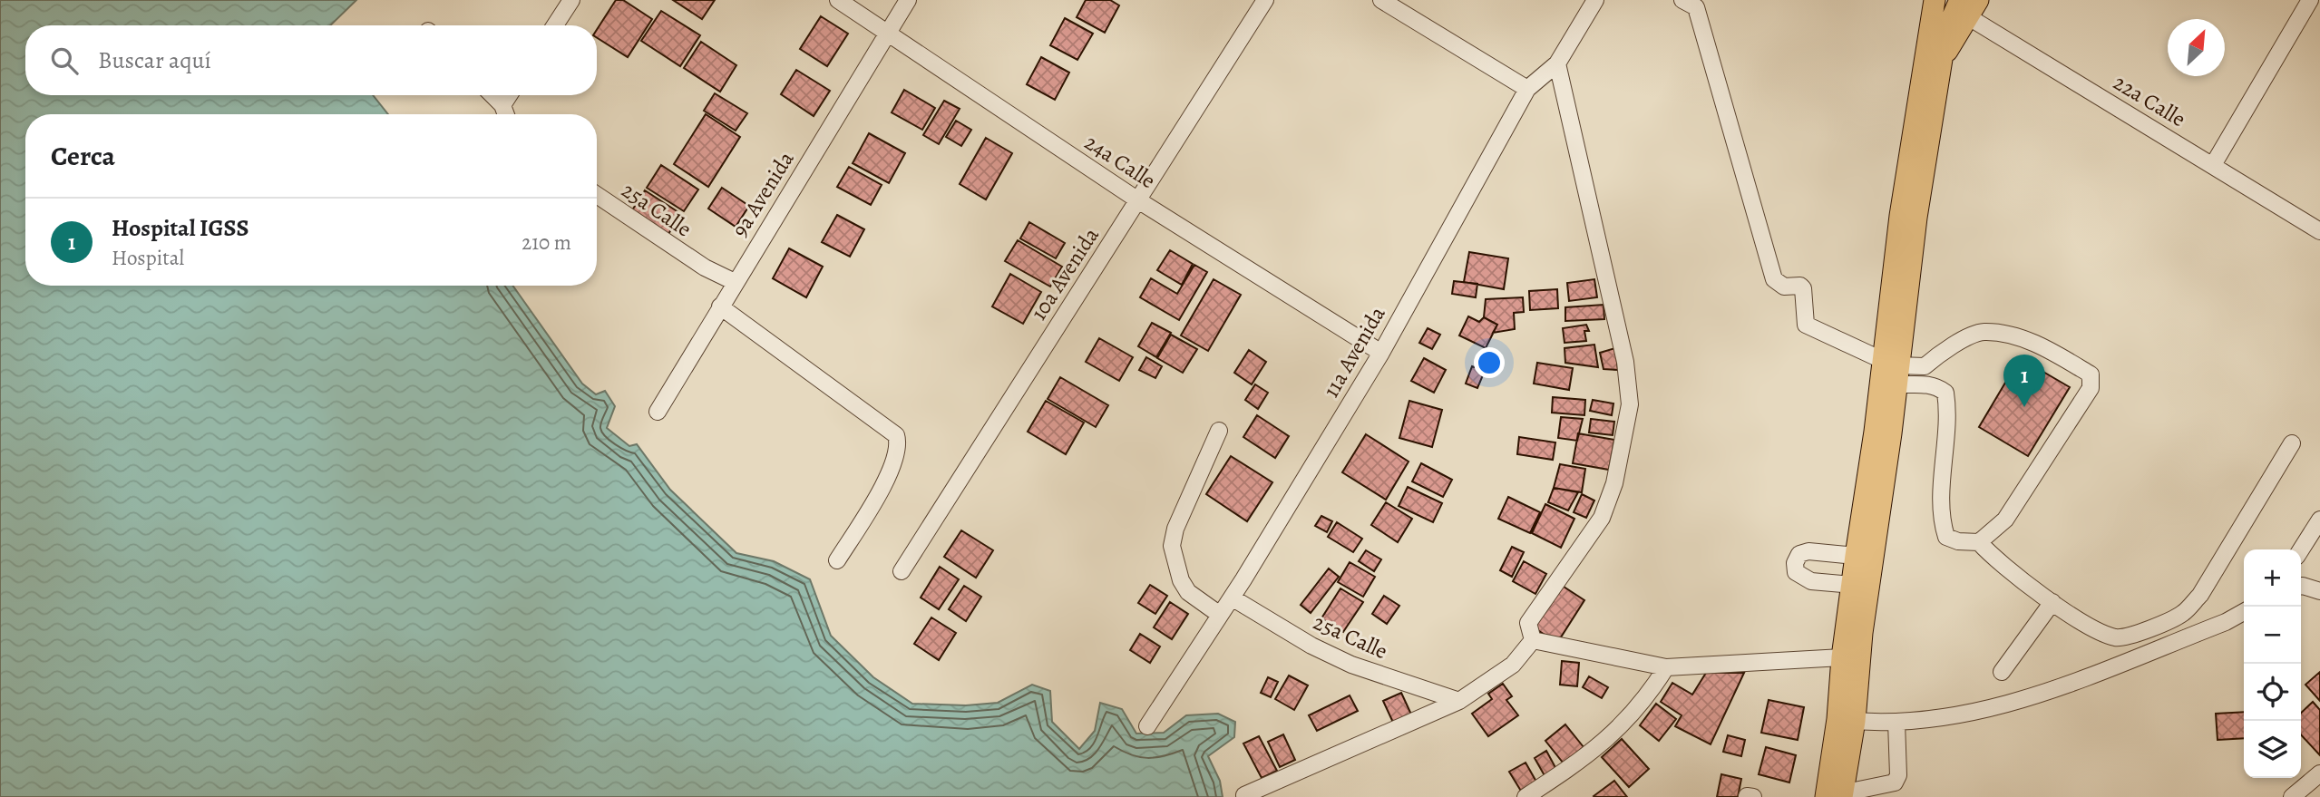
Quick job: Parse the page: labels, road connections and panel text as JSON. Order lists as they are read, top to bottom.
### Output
{
  "streets": {
    "street": [
      "22a Calle",
      "24a Calle",
      "9a Avenida",
      "25a Calle",
      "10a Avenida",
      "11a Avenida"
    ]
  },
  "crossings": [
    ["24a Calle", "9a Avenida"],
    ["24a Calle", "10a Avenida"],
    ["24a Calle", "11a Avenida"],
    ["9a Avenida", "25a Calle"],
    ["25a Calle", "11a Avenida"]
  ],
  "north": "top right",
  "page": {
    "search": "Buscar aquí",
    "heading": "Cerca",
    "list": [
      {
        "mark": "1",
        "name": "Hospital IGSS",
        "note": "Hospital",
        "value": "210 m"
      }
    ],
    "pins": "1",
    "map_buttons": ["+", "−"]
  }
}
